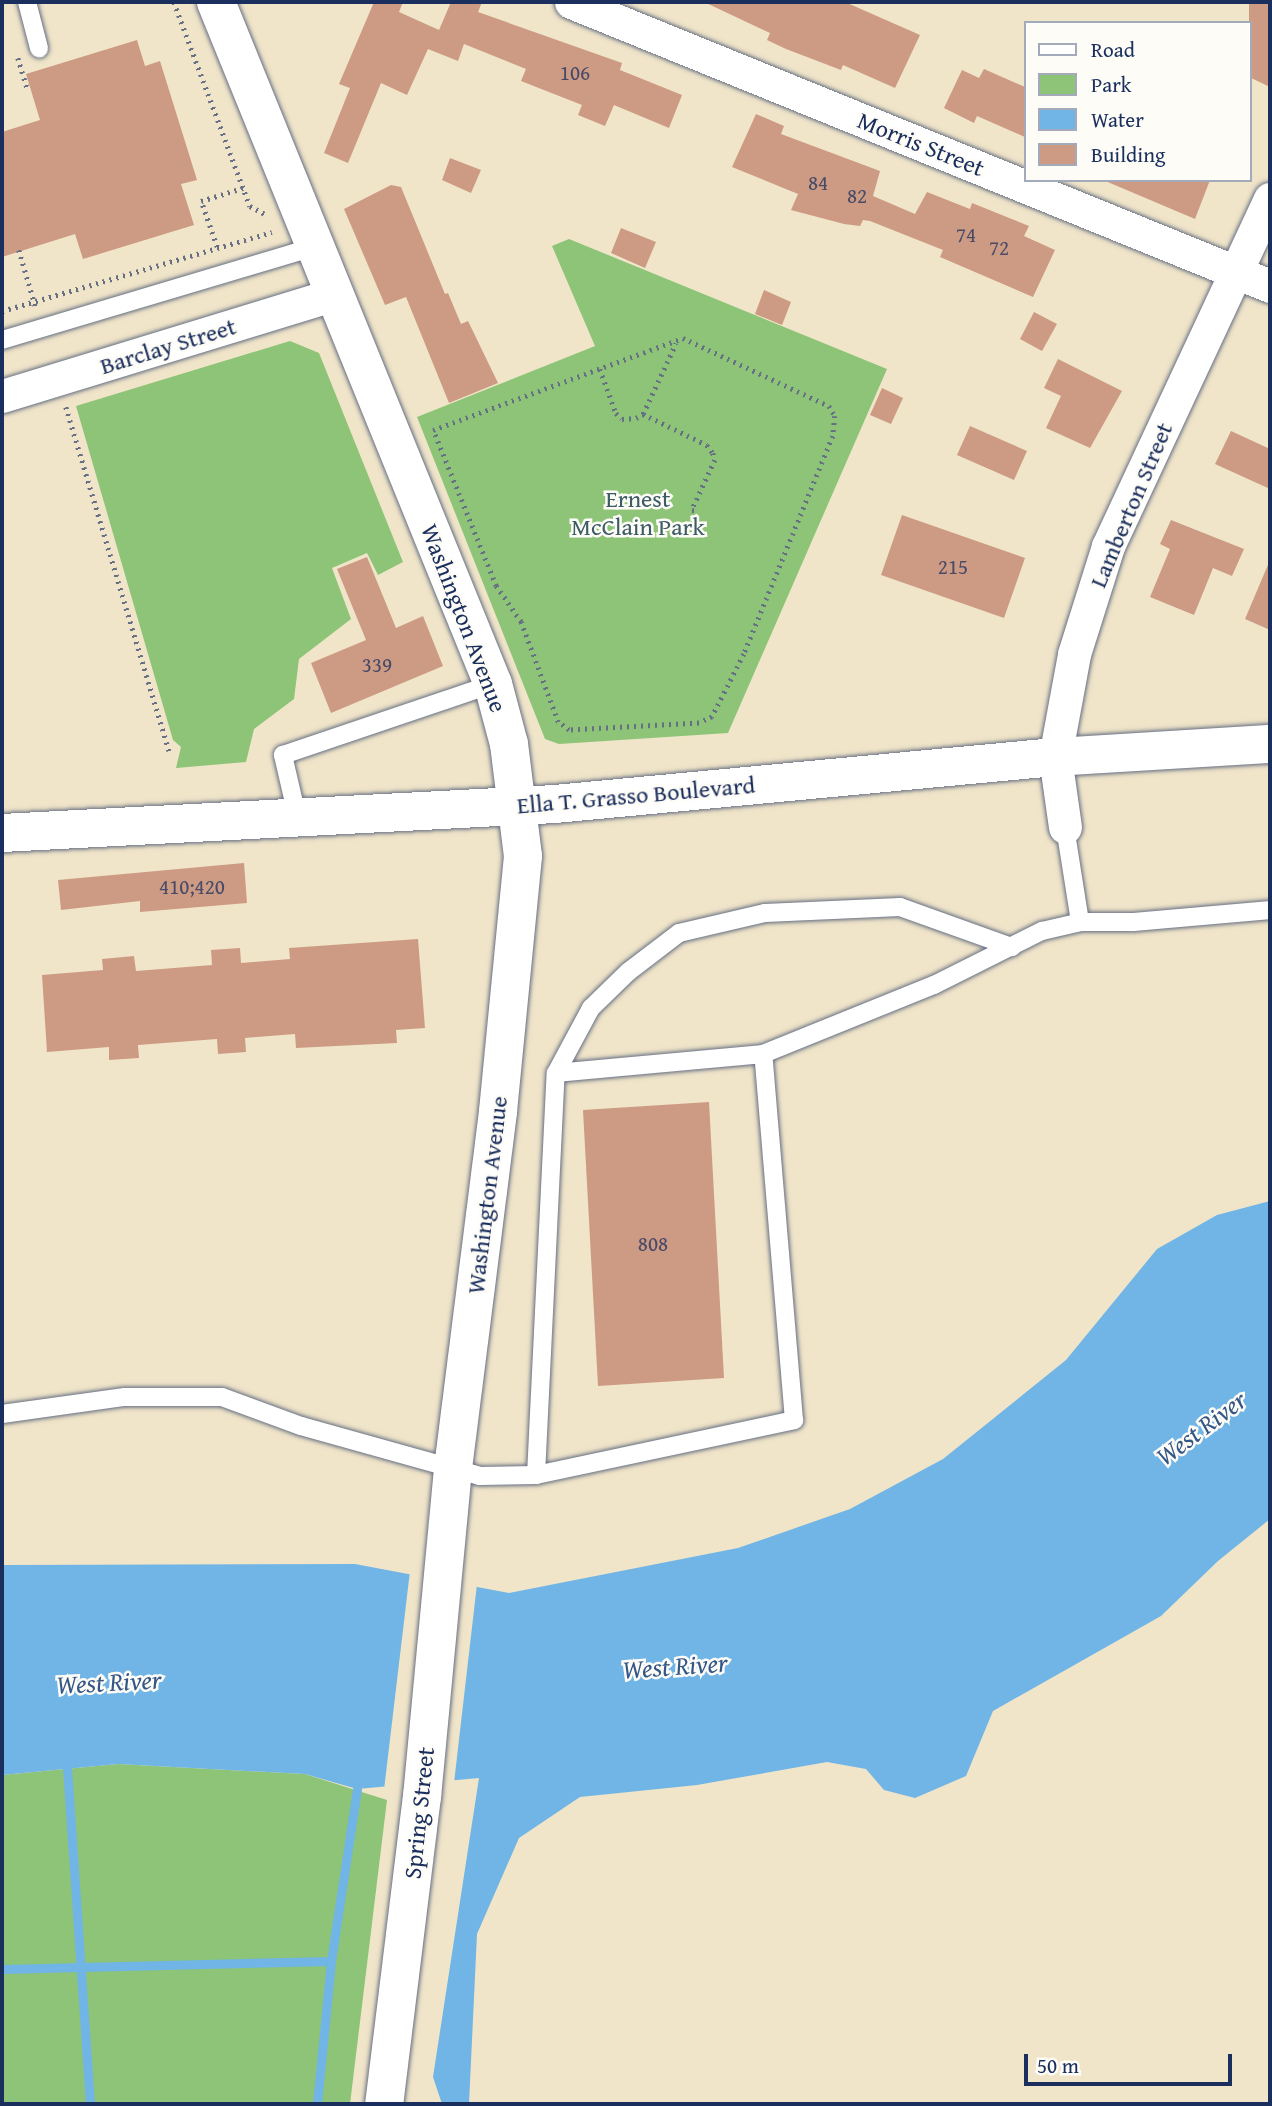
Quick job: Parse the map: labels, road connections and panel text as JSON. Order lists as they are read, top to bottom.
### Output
{
  "streets": {
    "main road": ["Washington Avenue", "Ella T. Grasso Boulevard", "Spring Street"],
    "street": ["Morris Street", "Barclay Street", "Lamberton Street"]
  },
  "crossings": [
    ["Morris Street", "Lamberton Street"],
    ["Barclay Street", "Washington Avenue"],
    ["Lamberton Street", "Ella T. Grasso Boulevard"],
    ["Washington Avenue", "Ella T. Grasso Boulevard"],
    ["Washington Avenue", "Spring Street"]
  ],
  "water": ["West River"],
  "parks": ["Ernest McClain Park"],
  "house_numbers": [
    "106",
    "84",
    "82",
    "74",
    "72",
    "215",
    "339",
    "410;420",
    "808"
  ],
  "legend": [
    "Road",
    "Park",
    "Water",
    "Building"
  ],
  "scale_bar": "50 m"
}
